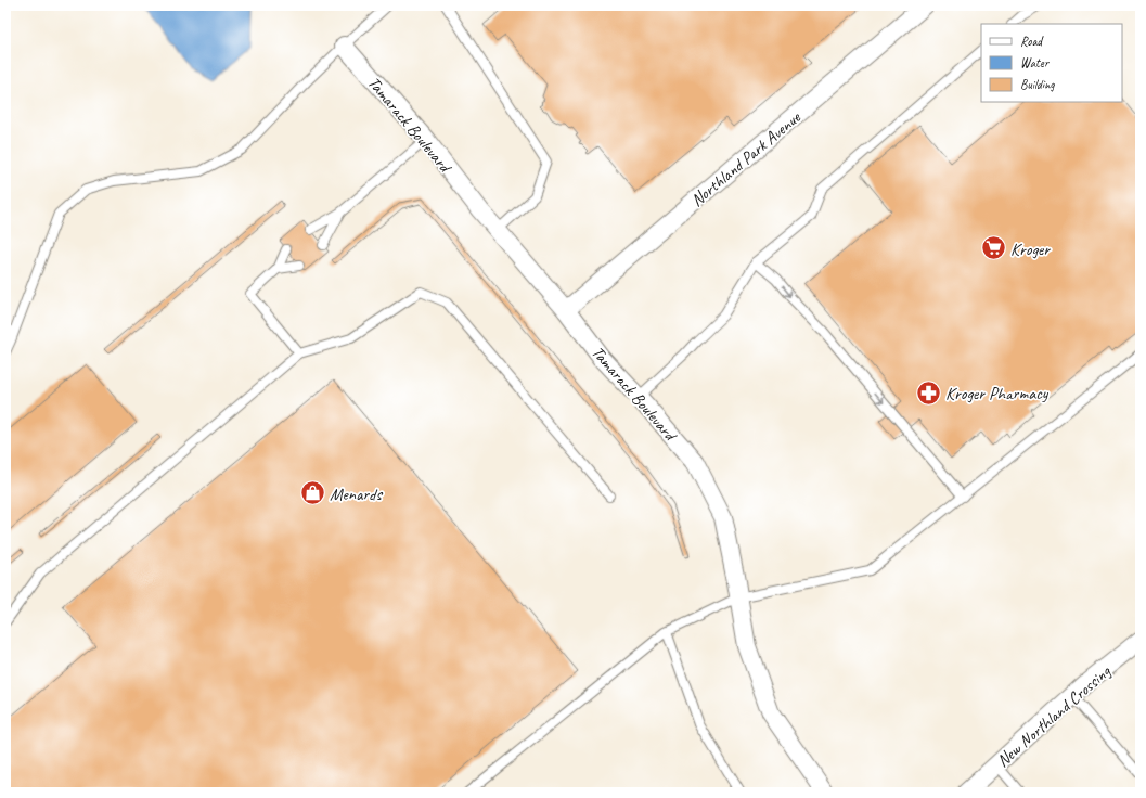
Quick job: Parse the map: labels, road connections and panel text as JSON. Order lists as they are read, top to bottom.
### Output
{
  "streets": {
    "street": ["Tamarack Boulevard", "Northland Park Avenue", "New Northland Crossing"]
  },
  "crossings": [
    ["Tamarack Boulevard", "Northland Park Avenue"]
  ],
  "places": {
    "supermarket": ["Kroger"],
    "pharmacy": ["Kroger Pharmacy"],
    "shop": ["Menards"]
  },
  "legend": ["Road", "Water", "Building"]
}
